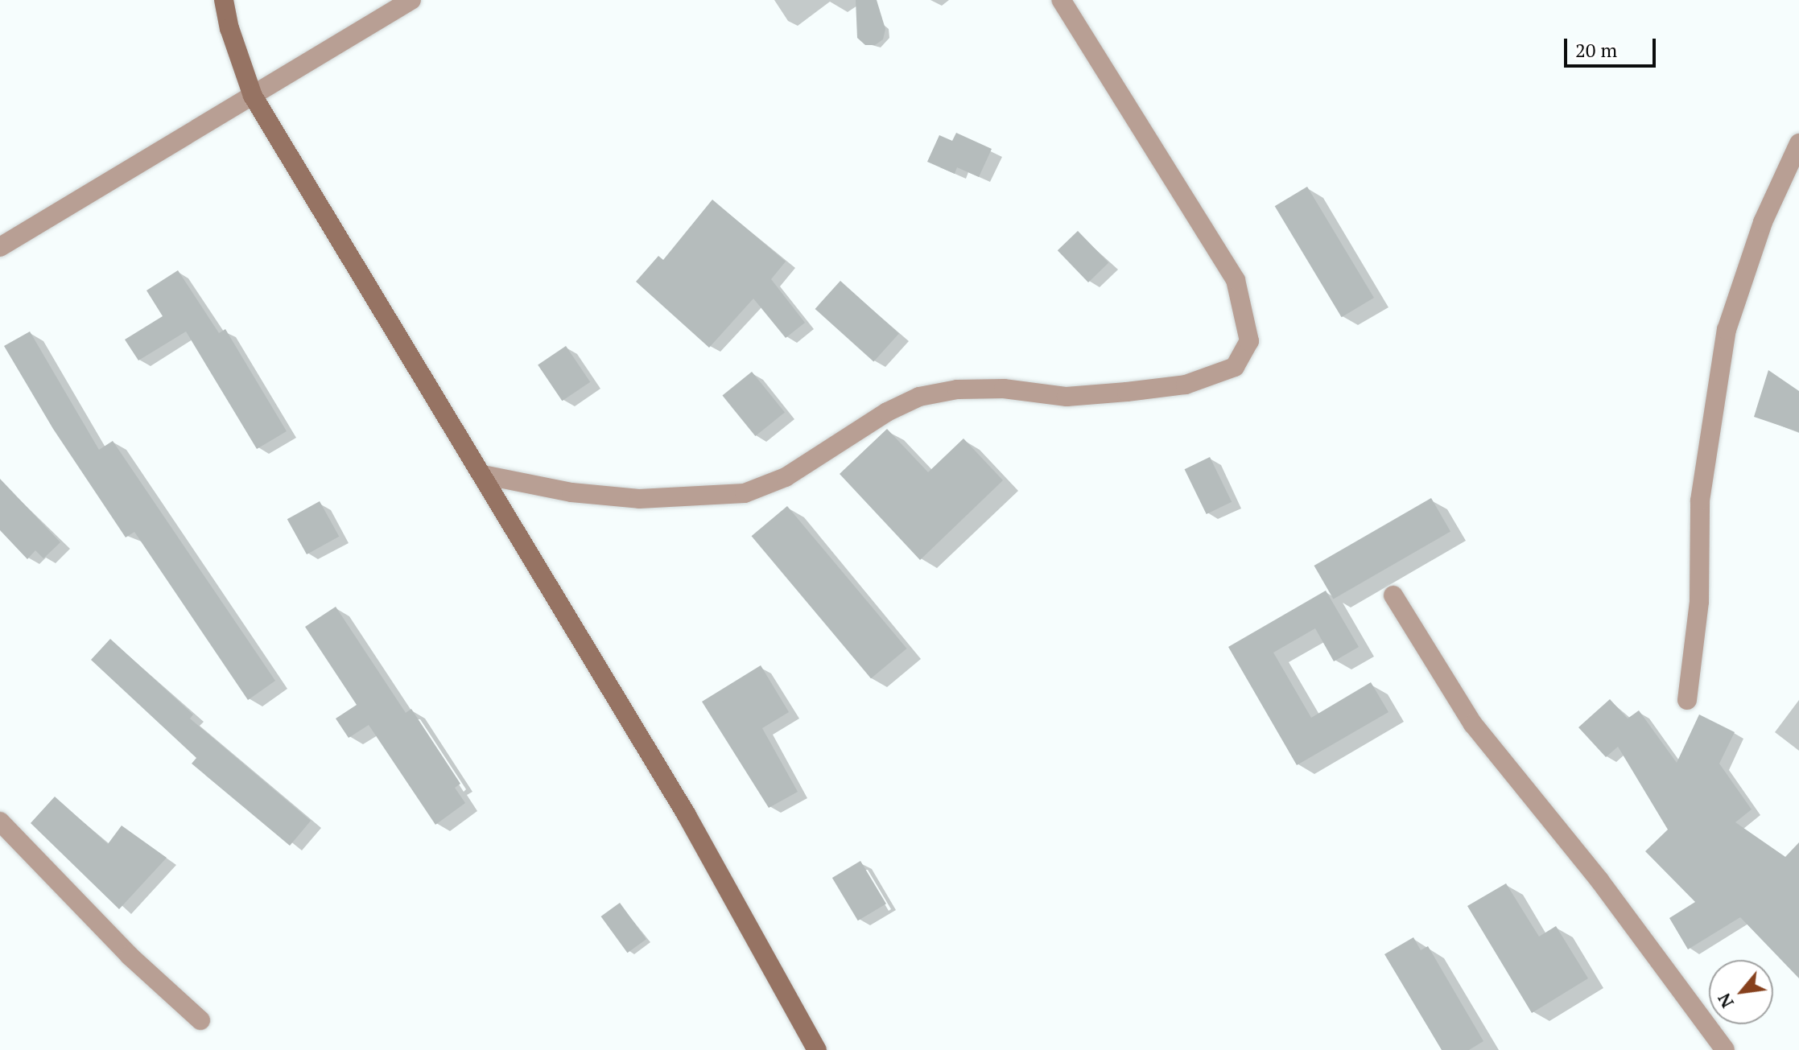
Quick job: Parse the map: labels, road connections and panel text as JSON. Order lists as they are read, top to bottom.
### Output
{
  "scale_bar": "20 m",
  "north": "bottom left"
}
